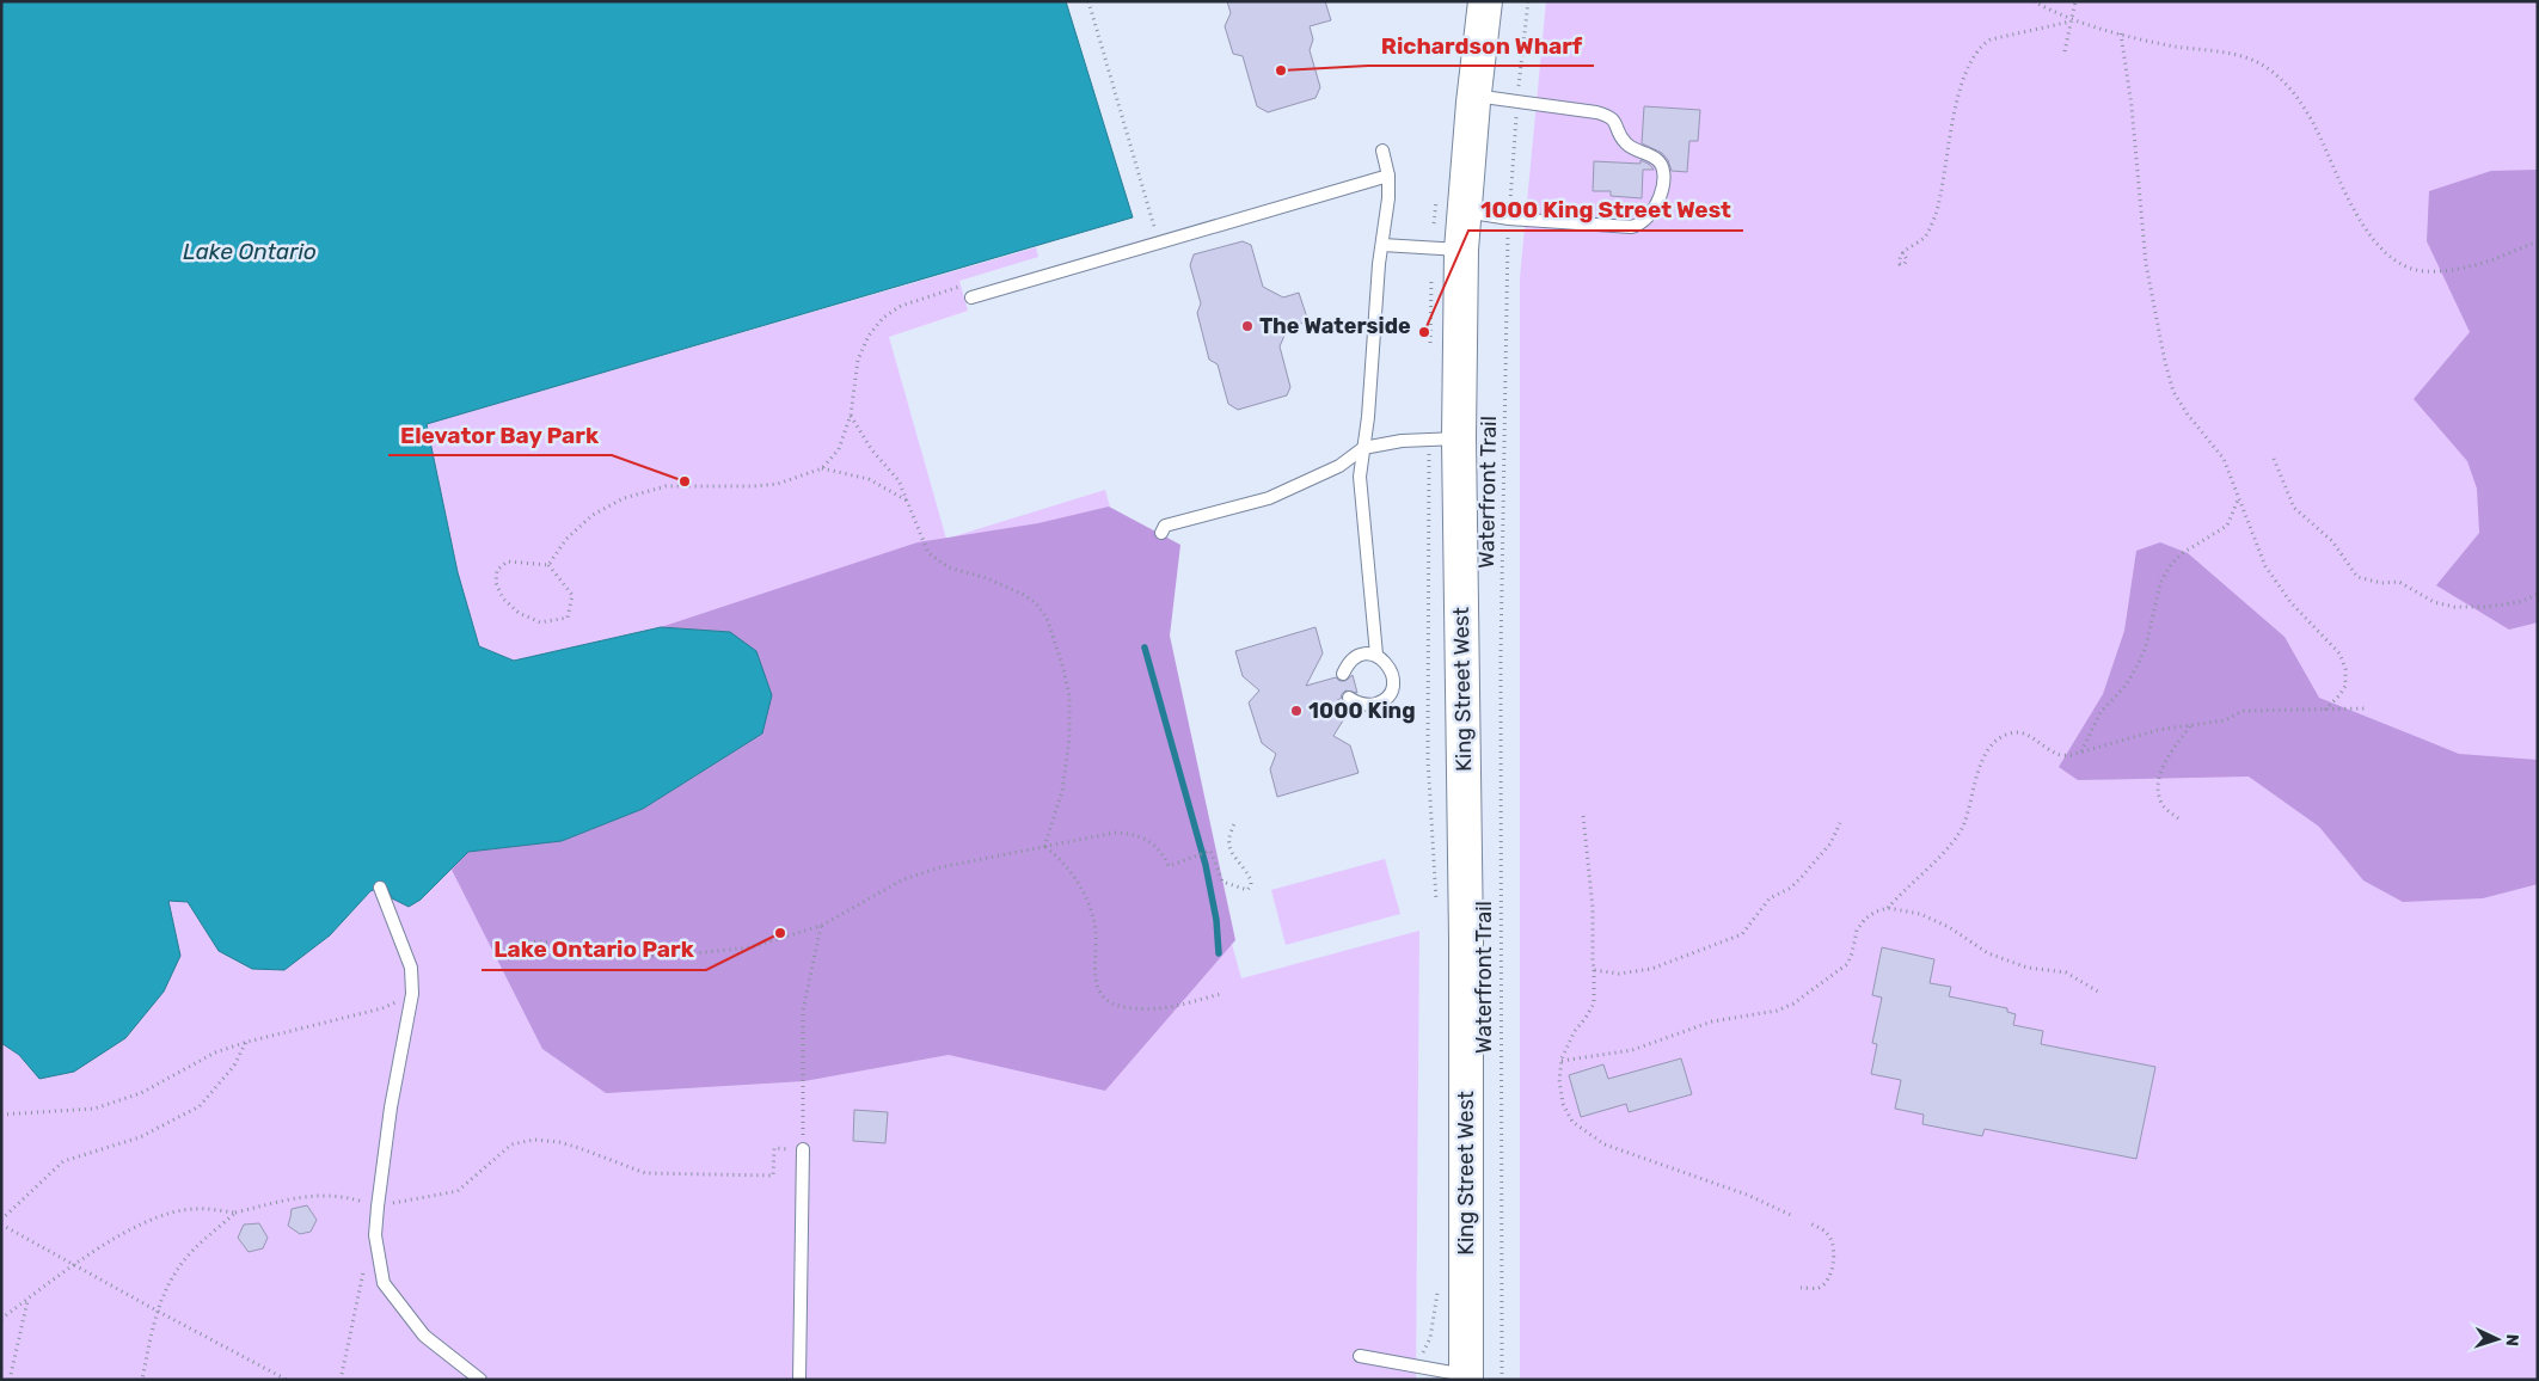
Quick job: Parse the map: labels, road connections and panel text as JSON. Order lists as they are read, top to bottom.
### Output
{
  "streets": {
    "main road": ["King Street West"],
    "path": ["Waterfront Trail"]
  },
  "water": ["Lake Ontario"],
  "places": [
    "Richardson Wharf",
    "The Waterside",
    "1000 King Street West",
    "Elevator Bay Park",
    "1000 King",
    "Lake Ontario Park"
  ],
  "north": "right"
}
